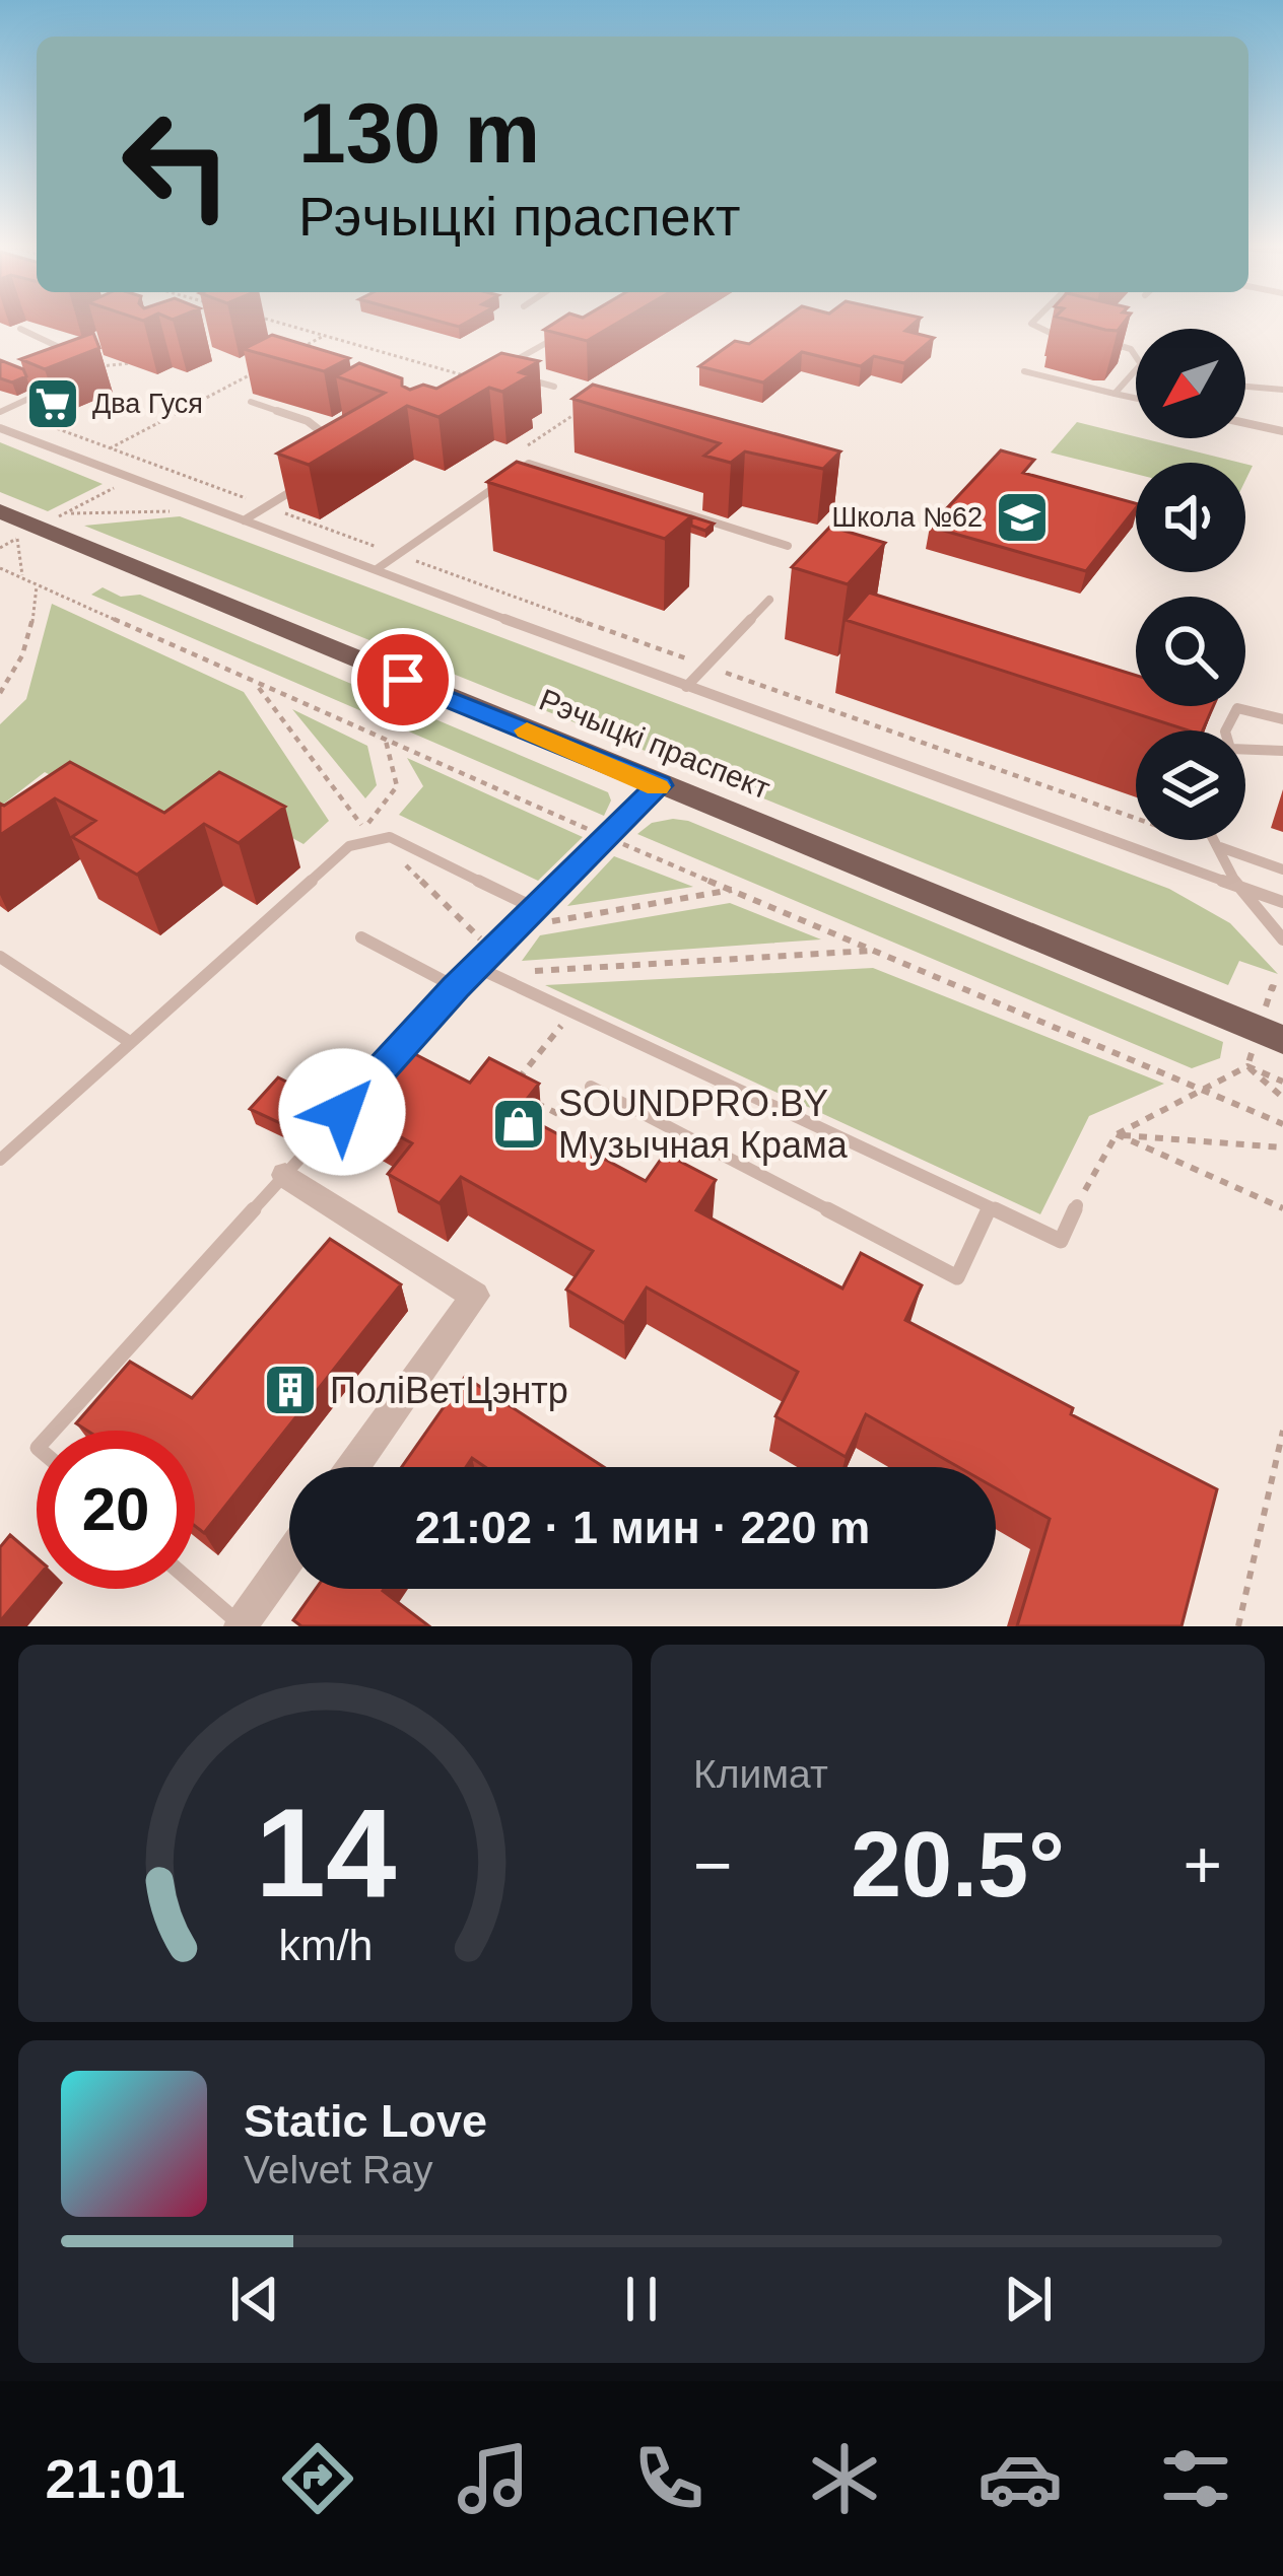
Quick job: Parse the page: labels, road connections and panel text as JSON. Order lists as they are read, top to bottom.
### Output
{
  "streets": {
    "main road": ["Рэчыцкі праспект"]
  },
  "places": {
    "supermarket": ["Два Гуся"],
    "school or university": ["Школа №62"],
    "shop": ["SOUNDPRO.BY Музычная Крама"],
    "building": ["ПоліВетЦэнтр"]
  },
  "north": "bottom left",
  "page": {
    "turn": ["130 m", "Рэчыцкі праспект"],
    "limit": "20",
    "trip": "21:02 · 1 мин · 220 m",
    "tile": "Климат",
    "heat": ["−", "20.5°", "+"],
    "song": ["Static Love", "Velvet Ray"],
    "tabs": "21:01",
    "gauge": ["14", "km/h"]
  }
}
